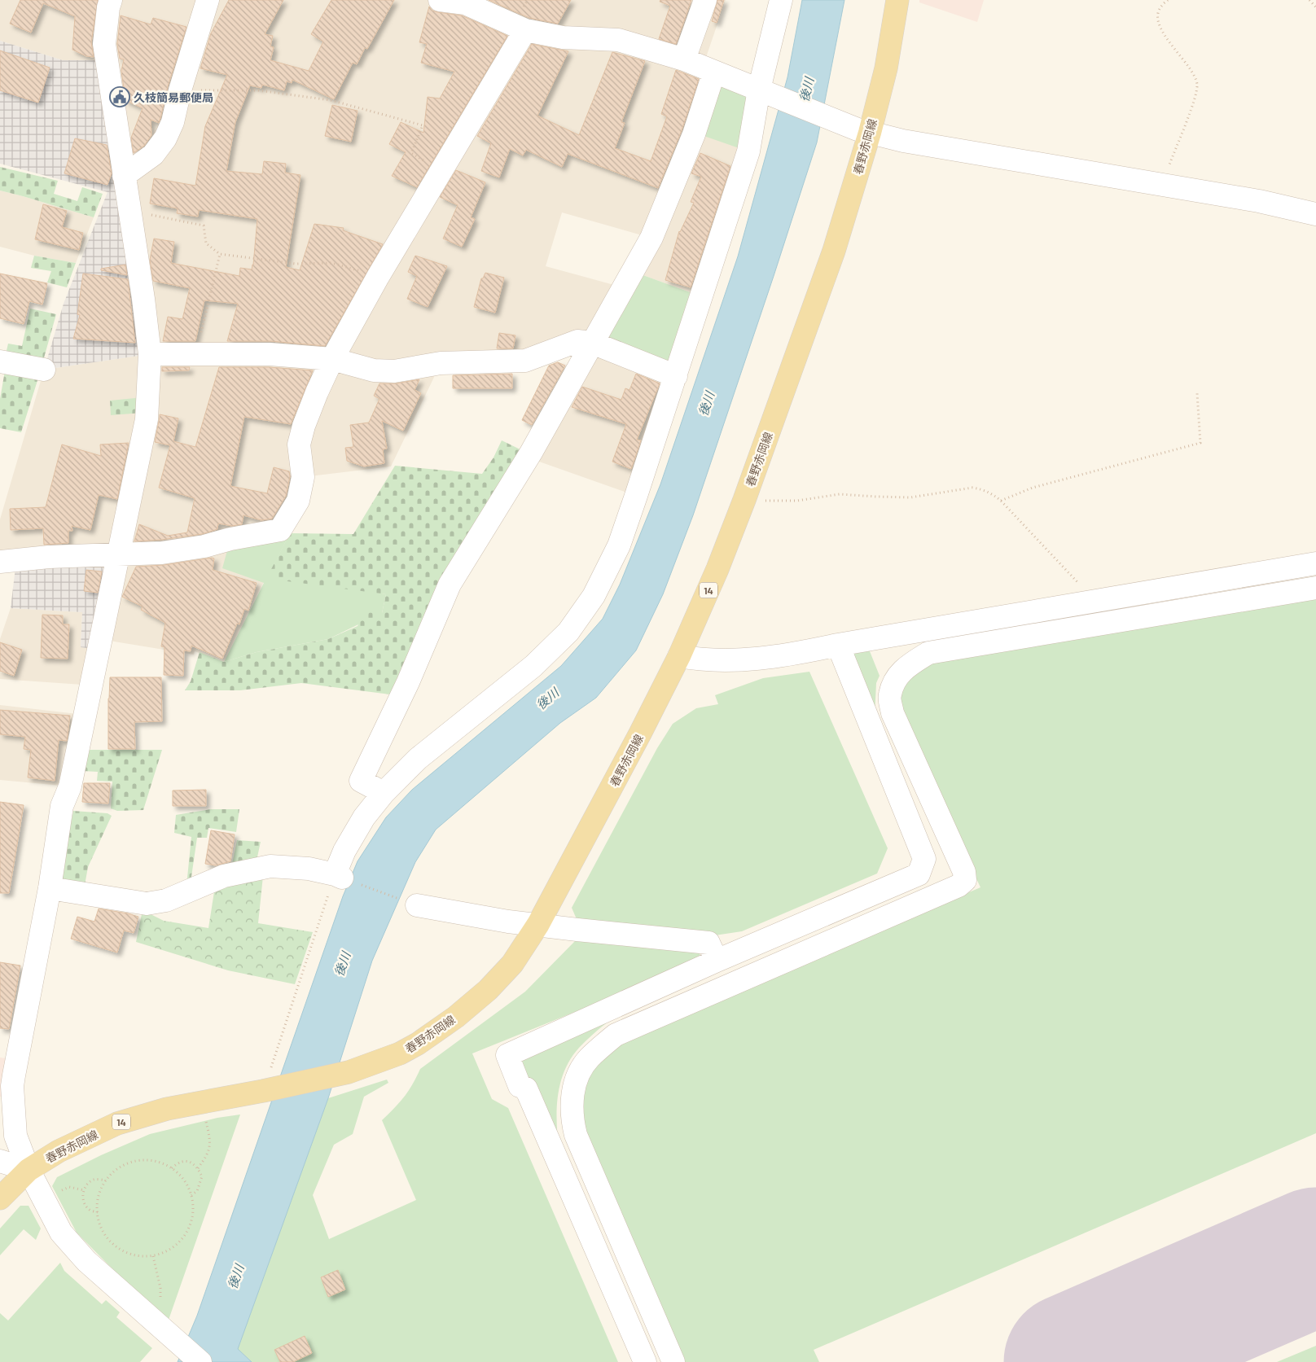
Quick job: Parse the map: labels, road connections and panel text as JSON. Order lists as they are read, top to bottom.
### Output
{
  "streets": {
    "main road": ["春野赤岡線", "14"]
  },
  "water": ["後川"],
  "places": {
    "public building": ["久枝簡易郵便局"]
  }
}
